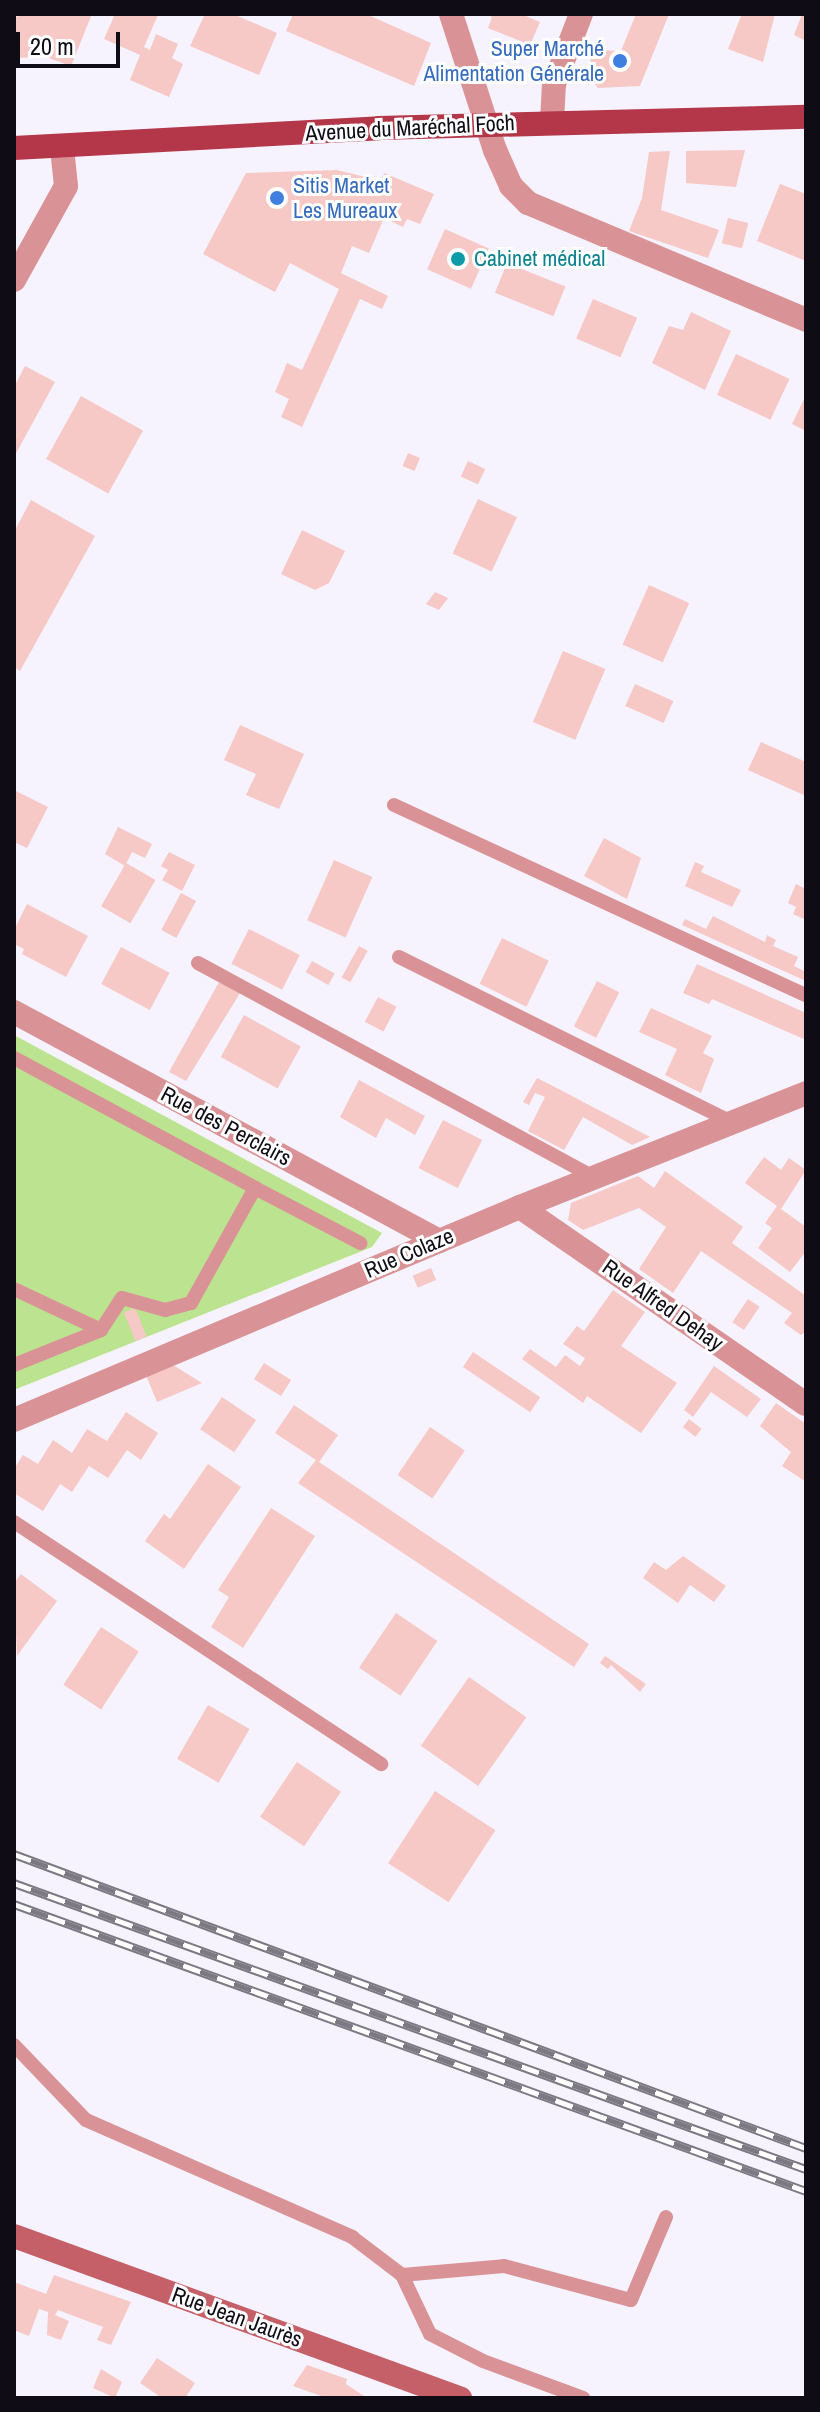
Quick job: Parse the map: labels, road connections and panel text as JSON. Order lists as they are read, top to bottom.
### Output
{
  "streets": {
    "main road": ["Avenue du Maréchal Foch", "Rue Jean Jaurès"],
    "street": ["Rue des Perclairs", "Rue Colaze", "Rue Alfred Dehay"]
  },
  "crossings": [
    ["Rue des Perclairs", "Rue Colaze"],
    ["Rue Colaze", "Rue Alfred Dehay"]
  ],
  "places": ["Super Marché Alimentation Générale", "Sitis Market Les Mureaux", "Cabinet médical"],
  "scale_bar": "20 m"
}
